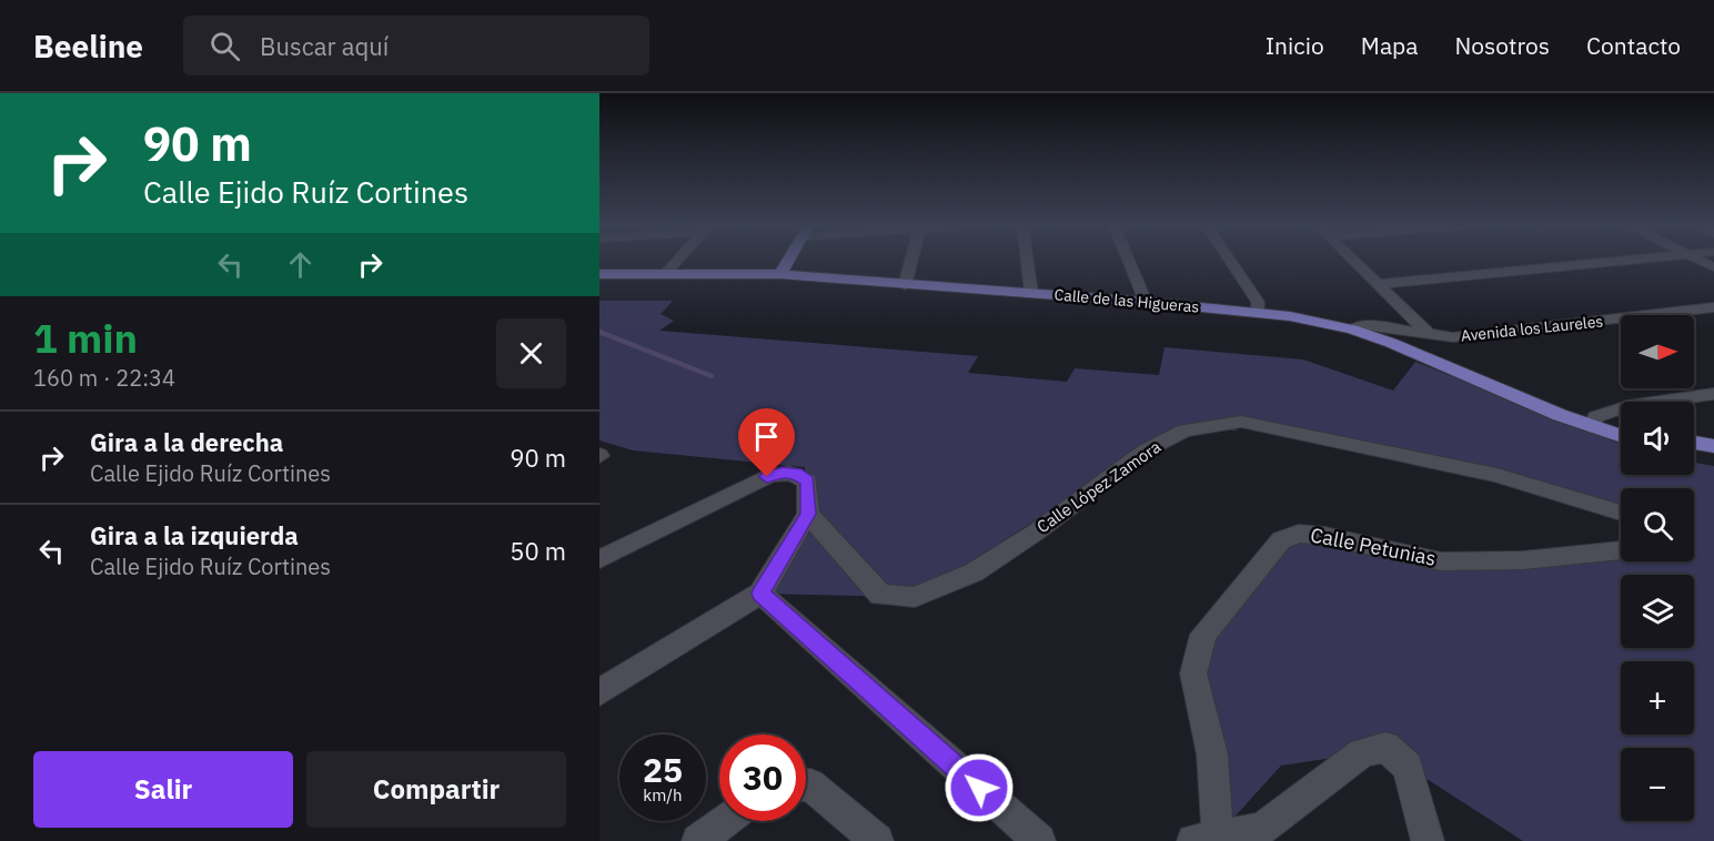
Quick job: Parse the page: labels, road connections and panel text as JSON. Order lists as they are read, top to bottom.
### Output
{
  "streets": {
    "main road": ["Calle de las Higueras"],
    "street": ["Avenida los Laureles", "Calle López Zamora", "Calle Petunias"]
  },
  "crossings": [
    ["Calle de las Higueras", "Avenida los Laureles"]
  ],
  "north": "right",
  "page": {
    "header": "Beeline",
    "search": "Buscar aquí",
    "nav": [
      "Inicio",
      "Mapa",
      "Nosotros",
      "Contacto"
    ],
    "turn": ["90 m", "Calle Ejido Ruíz Cortines"],
    "heading": ["1 min", "160 m · 22:34"],
    "map_buttons": ["+", "−"],
    "list": [
      {
        "name": "Gira a la derecha",
        "note": "Calle Ejido Ruíz Cortines",
        "value": "90 m"
      },
      {
        "name": "Gira a la izquierda",
        "note": "Calle Ejido Ruíz Cortines",
        "value": "50 m"
      }
    ],
    "speed": "25 km/h",
    "limit": "30",
    "buttons": ["Salir", "Compartir"]
  }
}
